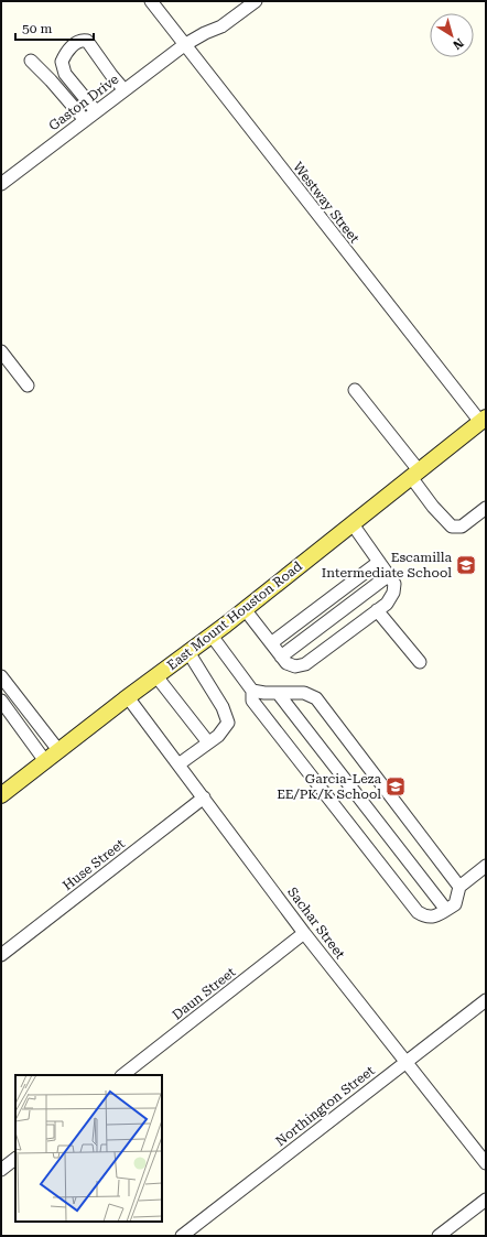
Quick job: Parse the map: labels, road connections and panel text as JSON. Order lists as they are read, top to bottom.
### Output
{
  "streets": {
    "main road": ["East Mount Houston Road"],
    "street": [
      "Gaston Drive",
      "Westway Street",
      "Huse Street",
      "Sachar Street",
      "Daun Street",
      "Northington Street"
    ]
  },
  "crossings": [
    ["Gaston Drive", "Westway Street"],
    ["Westway Street", "East Mount Houston Road"],
    ["East Mount Houston Road", "Sachar Street"],
    ["Huse Street", "Sachar Street"],
    ["Sachar Street", "Daun Street"],
    ["Sachar Street", "Northington Street"]
  ],
  "places": {
    "school or university": ["Escamilla Intermediate School", "Garcia-Leza EE/PK/K School"]
  },
  "scale_bar": "50 m",
  "north": "bottom right"
}
